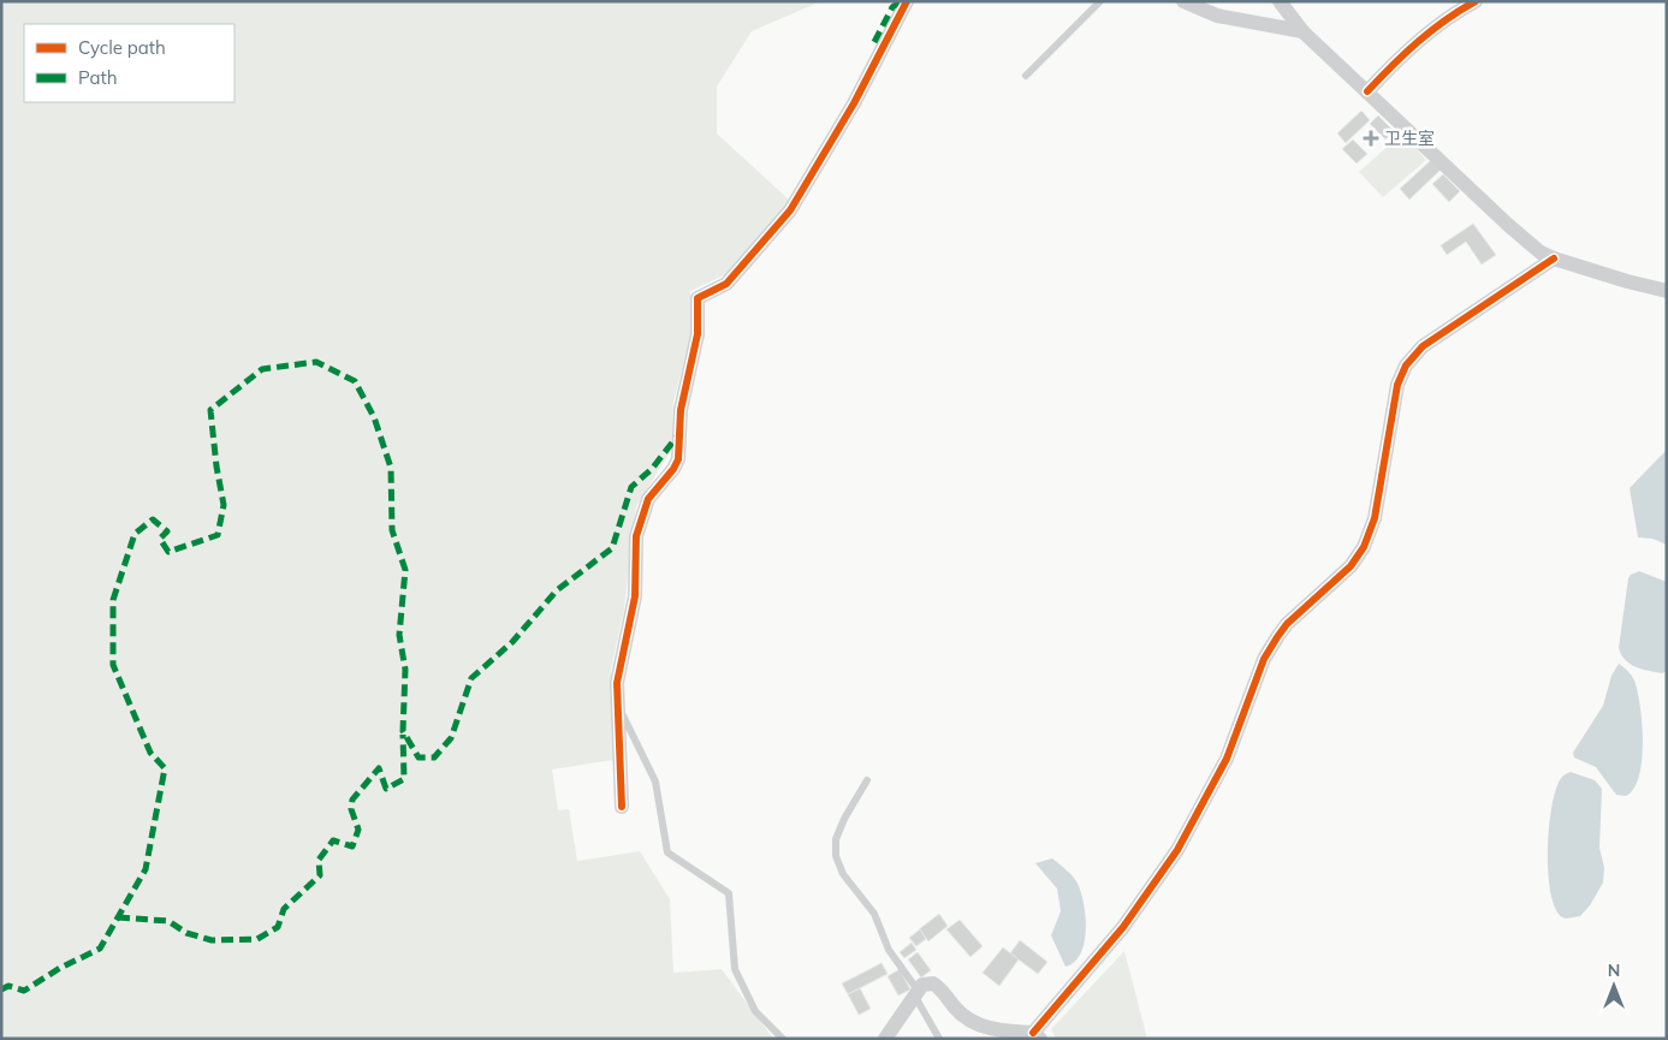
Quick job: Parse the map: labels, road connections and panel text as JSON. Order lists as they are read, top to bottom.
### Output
{
  "places": {
    "health": ["卫生室"]
  },
  "legend": ["Cycle path", "Path"],
  "north": "top"
}
